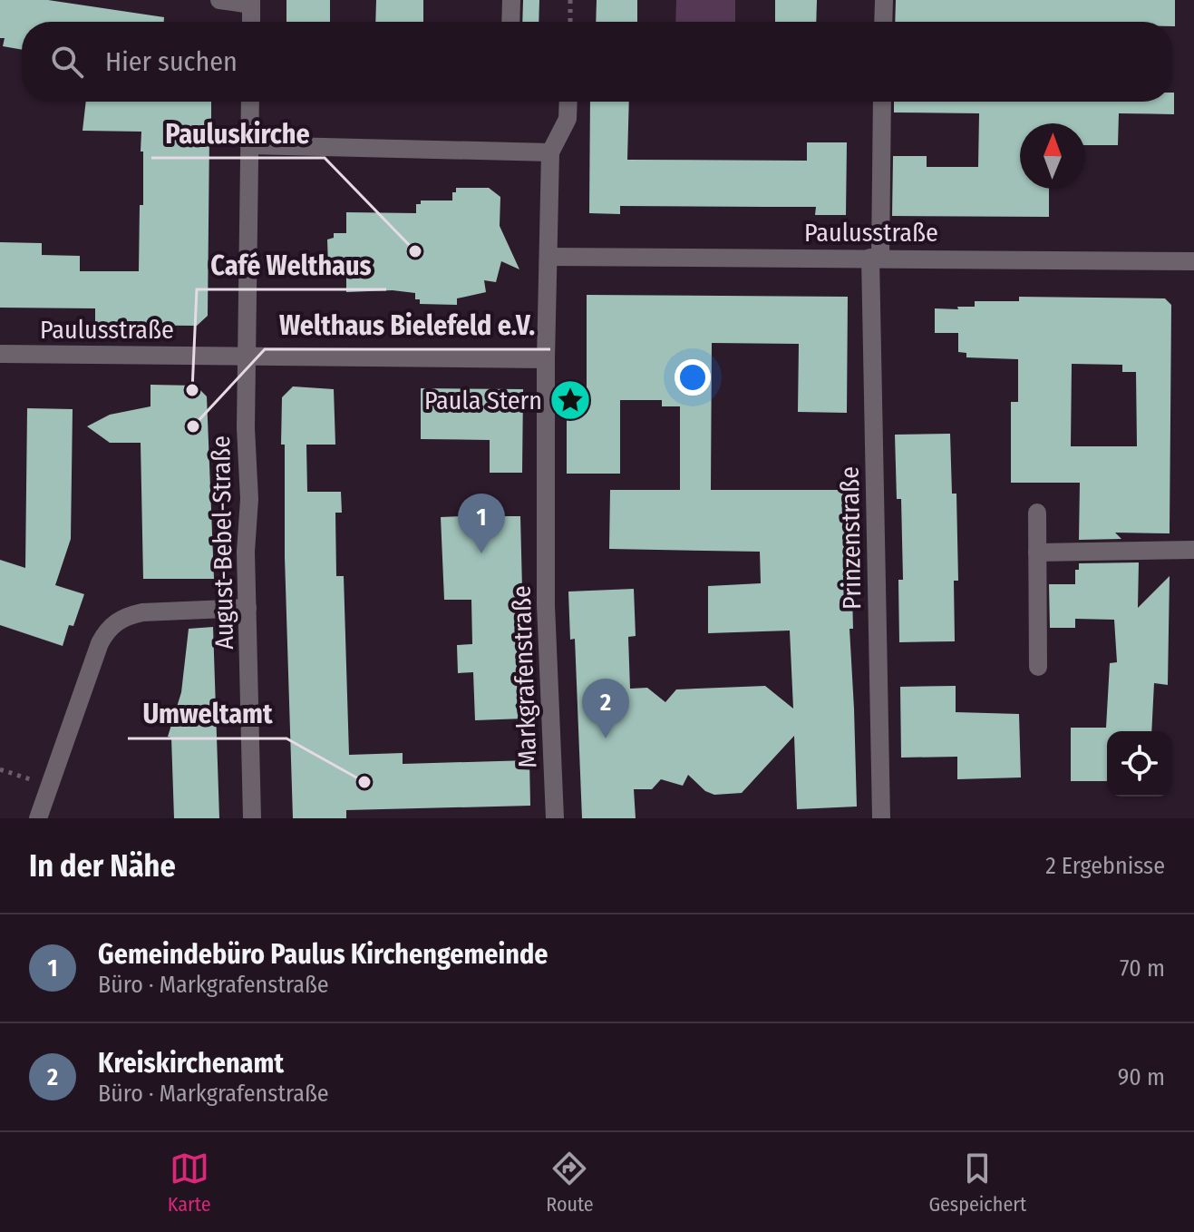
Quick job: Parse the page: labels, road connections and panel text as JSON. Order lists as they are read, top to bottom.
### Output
{
  "streets": {
    "street": [
      "Paulusstraße",
      "Prinzenstraße",
      "August-Bebel-Straße",
      "Markgrafenstraße"
    ]
  },
  "crossings": [
    ["Paulusstraße", "Prinzenstraße"],
    ["Paulusstraße", "August-Bebel-Straße"],
    ["Paulusstraße", "Markgrafenstraße"]
  ],
  "places": {
    "other": [
      "Pauluskirche",
      "Café Welthaus",
      "Welthaus Bielefeld e.V.",
      "Umweltamt"
    ],
    "place": ["Paula Stern"]
  },
  "north": "top",
  "page": {
    "search": "Hier suchen",
    "pins": ["1", "2"],
    "heading": ["In der Nähe", "2 Ergebnisse"],
    "list": [
      {
        "mark": "1",
        "name": "Gemeindebüro Paulus Kirchengemeinde",
        "note": "Büro · Markgrafenstraße",
        "value": "70 m"
      },
      {
        "mark": "2",
        "name": "Kreiskirchenamt",
        "note": "Büro · Markgrafenstraße",
        "value": "90 m"
      }
    ],
    "nav": ["Karte", "Route", "Gespeichert"]
  }
}
